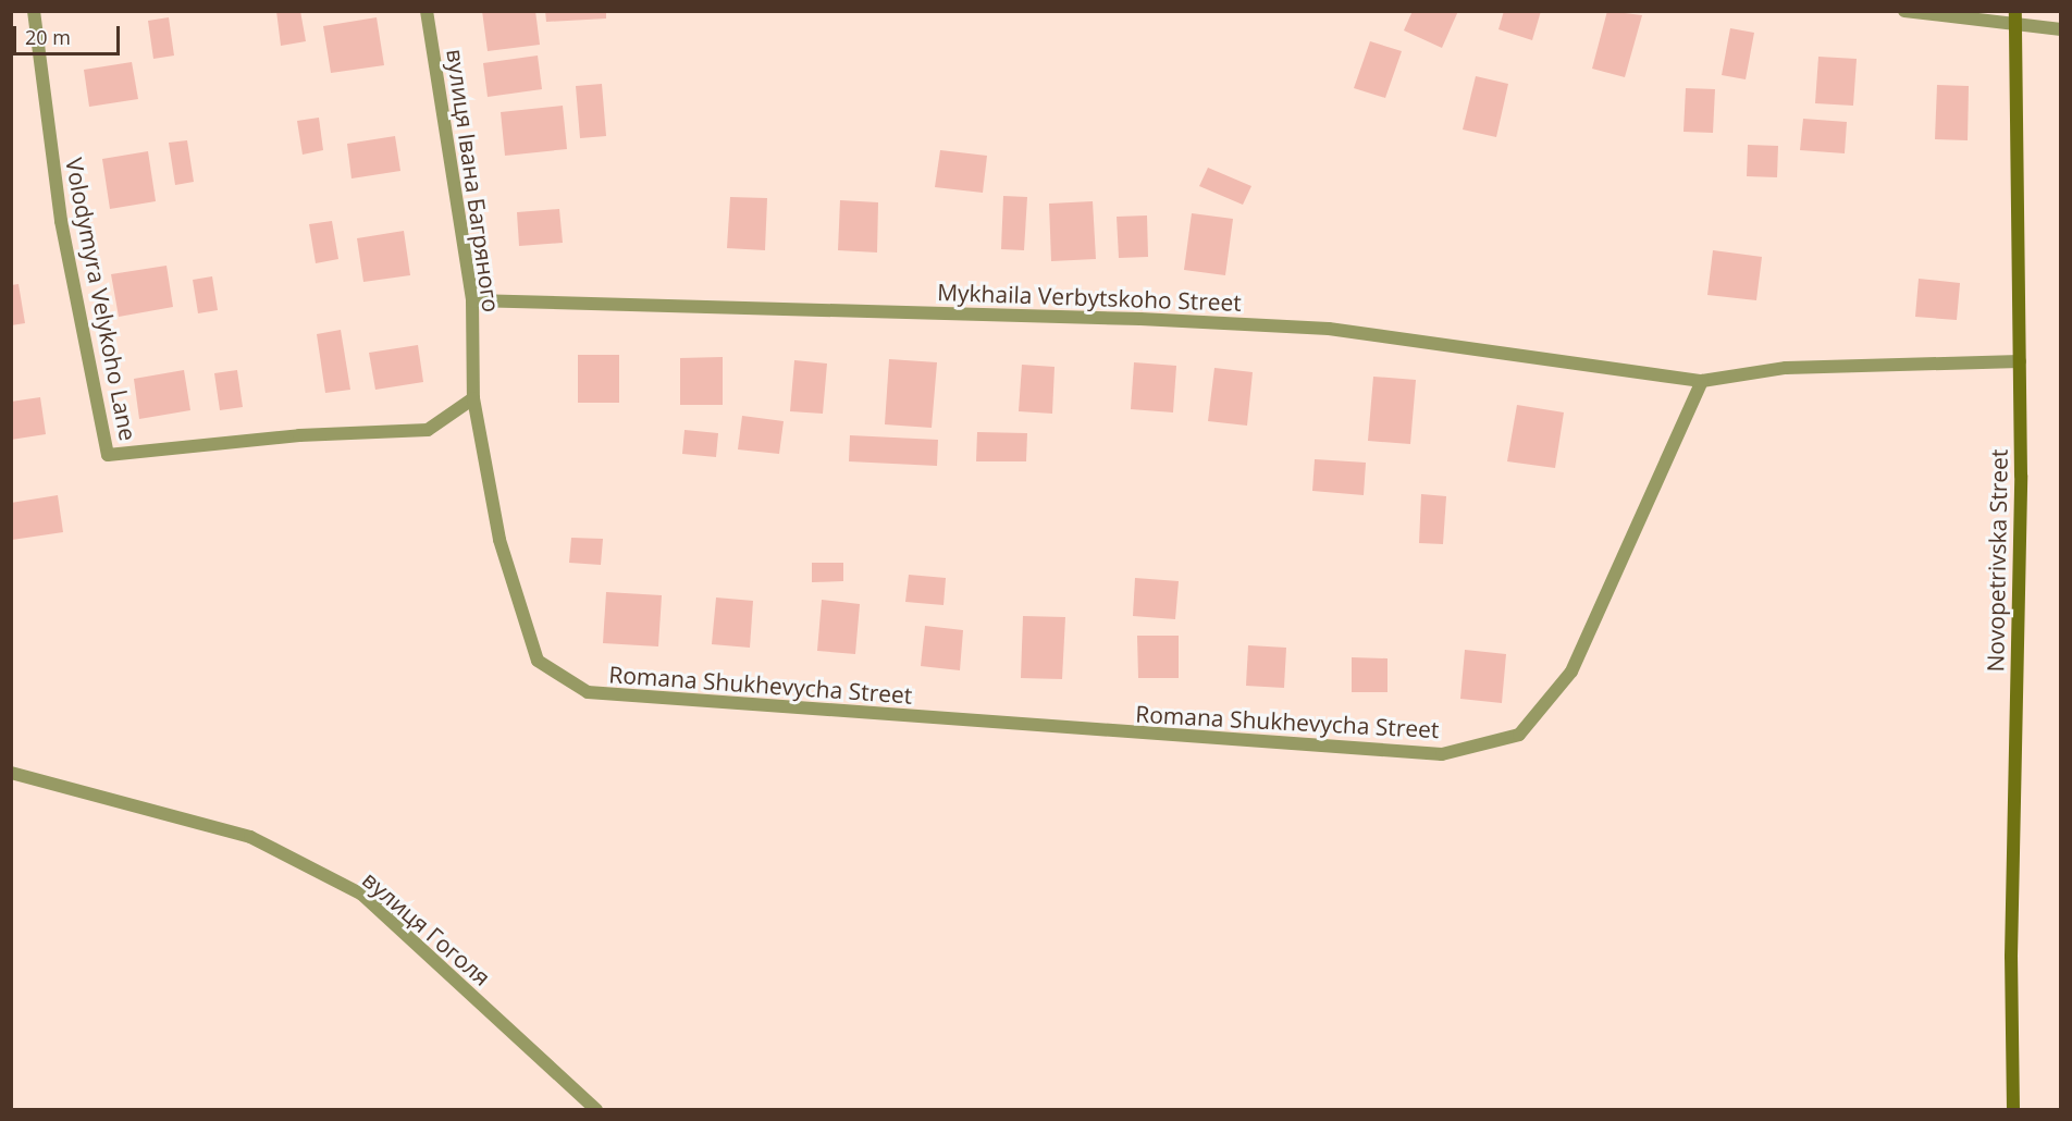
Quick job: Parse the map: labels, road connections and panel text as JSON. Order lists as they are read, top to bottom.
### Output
{
  "streets": {
    "street": [
      "вулиця Івана Багряного",
      "Mykhaila Verbytskoho Street",
      "Volodymyra Velykoho Lane",
      "Novopetrivska Street",
      "Romana Shukhevycha Street",
      "вулиця Гоголя"
    ]
  },
  "crossings": [
    ["вулиця Івана Багряного", "Mykhaila Verbytskoho Street"],
    ["вулиця Івана Багряного", "Volodymyra Velykoho Lane"],
    ["вулиця Івана Багряного", "Romana Shukhevycha Street"],
    ["Mykhaila Verbytskoho Street", "Romana Shukhevycha Street"]
  ],
  "scale_bar": "20 m"
}
